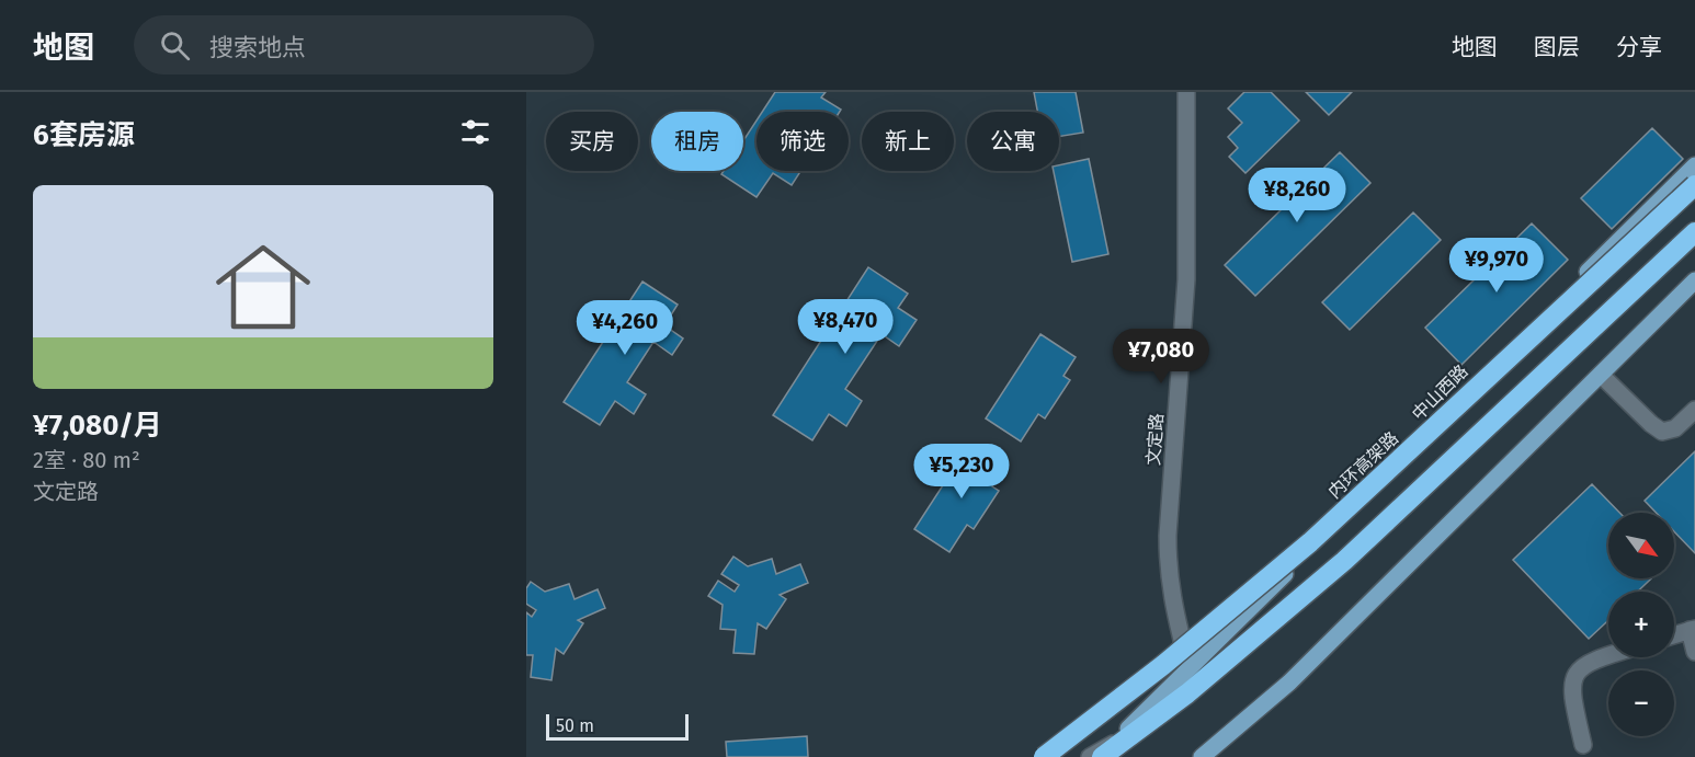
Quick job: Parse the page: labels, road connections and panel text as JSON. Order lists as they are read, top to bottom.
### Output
{
  "streets": {
    "highway": ["内环高架路"],
    "main road": ["中山西路"],
    "street": ["文定路"]
  },
  "crossings": [
    ["中山西路", "文定路"]
  ],
  "scale_bar": "50 m",
  "north": "bottom right",
  "page": {
    "header": "地图",
    "search": "搜索地点",
    "nav": ["地图", "图层", "分享"],
    "heading": "6套房源",
    "chip": [
      "买房",
      "租房",
      "筛选",
      "新上",
      "公寓"
    ],
    "price": [
      "¥8,260",
      "¥9,970",
      "¥8,470",
      "¥4,260",
      "¥7,080",
      "¥5,230"
    ],
    "list": [
      {
        "name": "¥7,080/月",
        "note": "2室 · 80 m² · 文定路"
      }
    ],
    "map_buttons": ["+", "−"],
    "scale": "50 m"
  }
}
